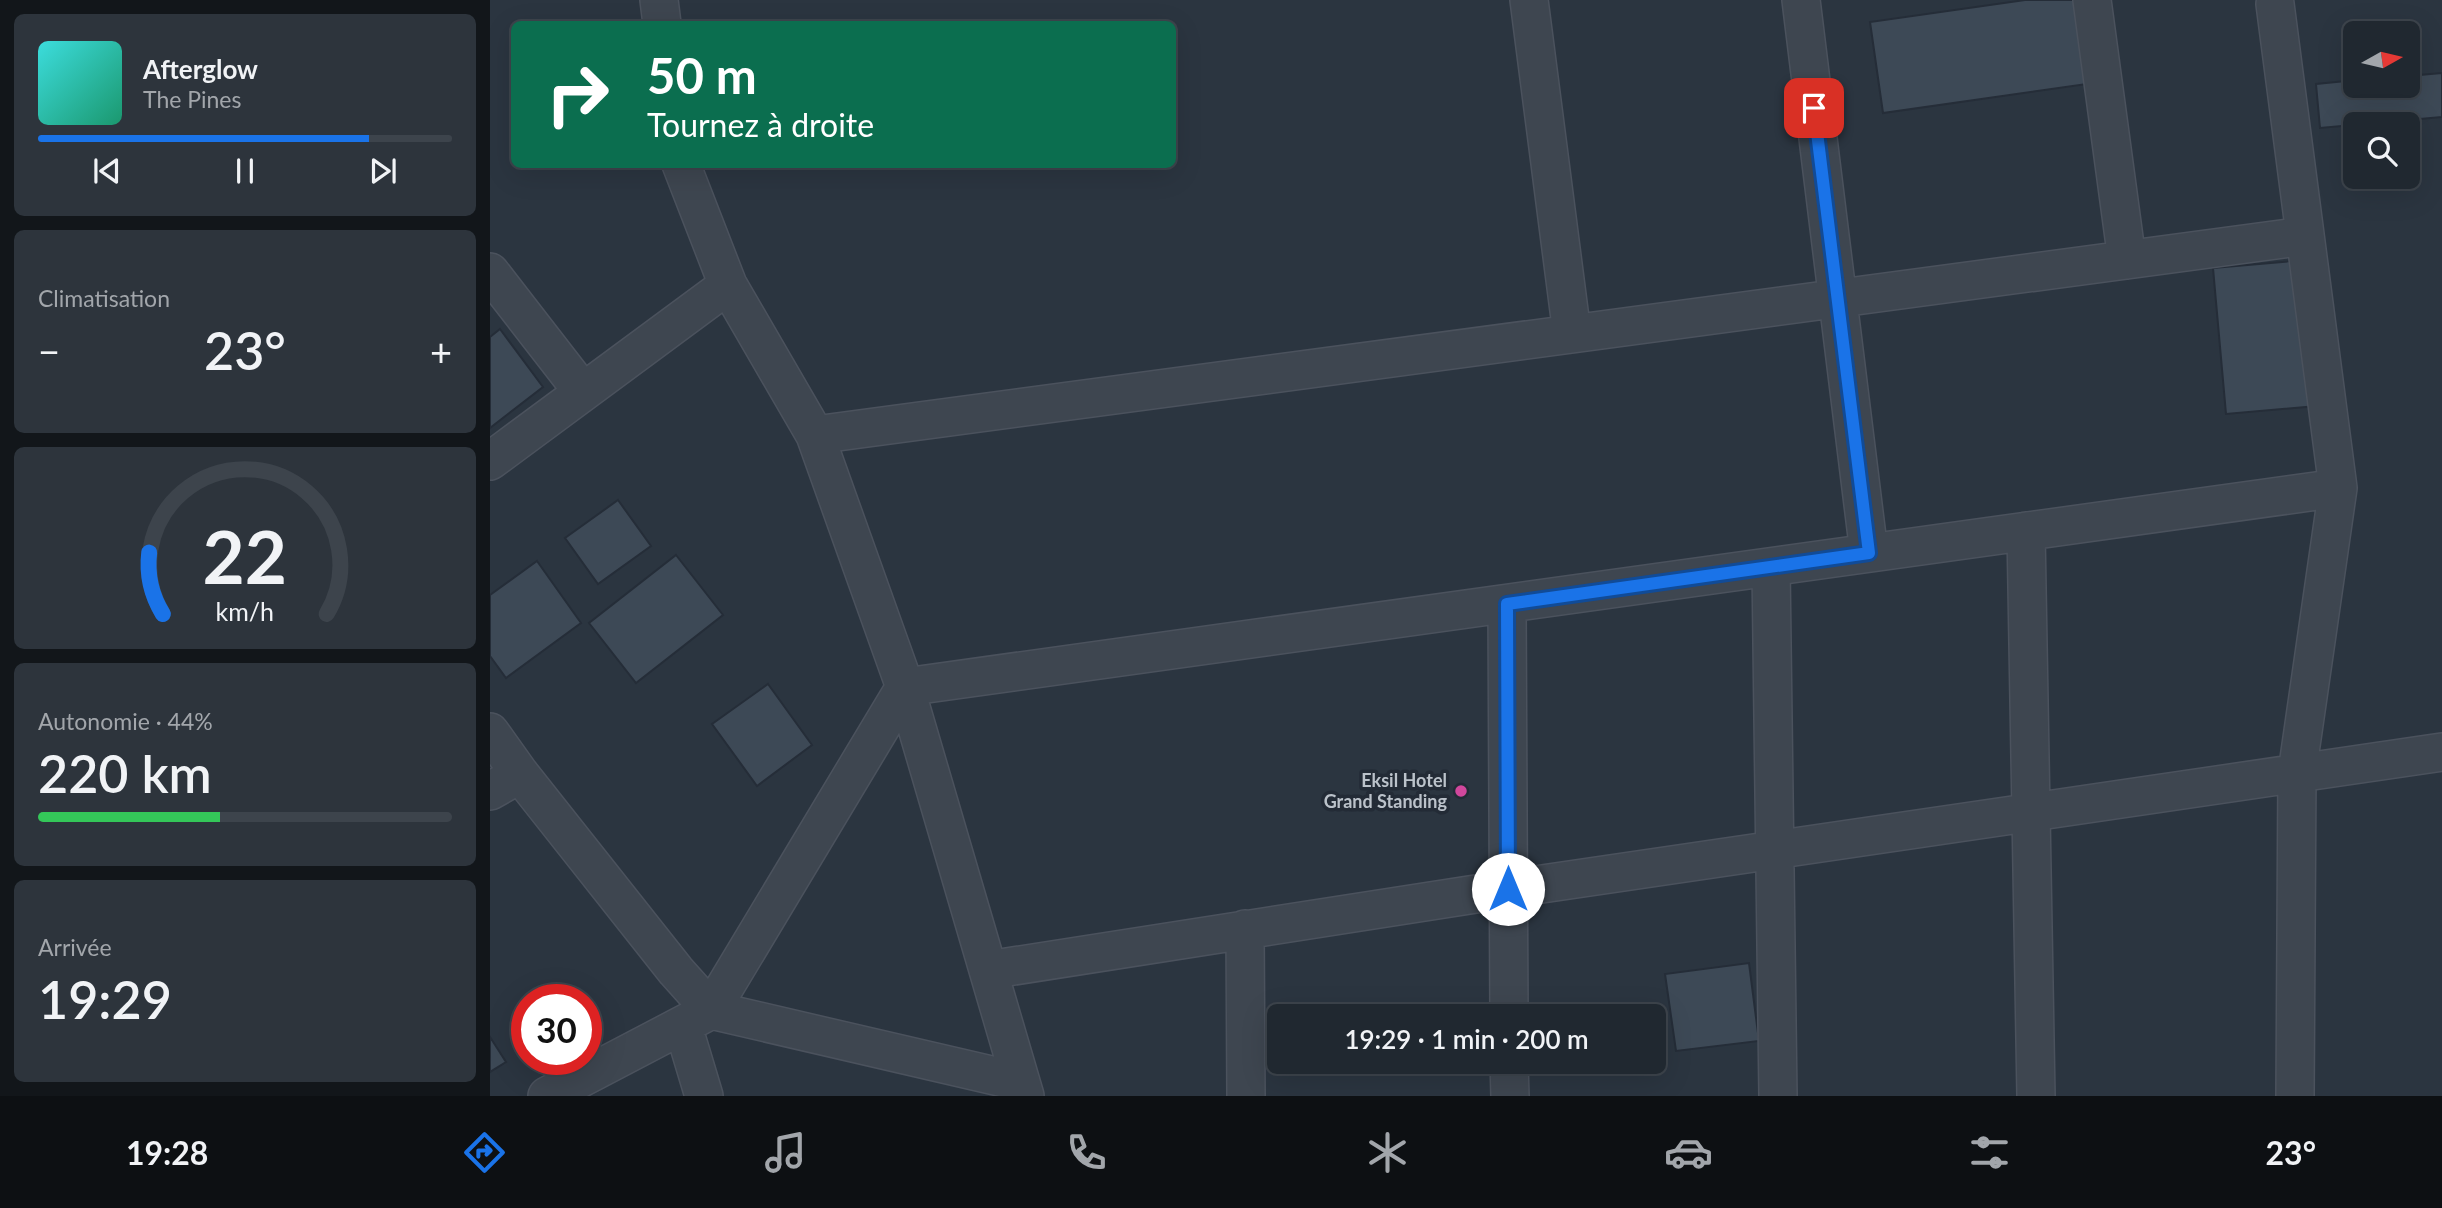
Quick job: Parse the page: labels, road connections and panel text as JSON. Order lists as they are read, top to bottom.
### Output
{
  "places": ["Eksil Hotel Grand Standing"],
  "north": "right",
  "page": {
    "turn": ["50 m", "Tournez à droite"],
    "song": ["Afterglow", "The Pines"],
    "tile": [
      "Climatisation",
      ["Autonomie · 44%", "220 km"],
      ["Arrivée", "19:29"]
    ],
    "heat": ["−", "23°", "+"],
    "limit": "30",
    "trip": "19:29 · 1 min · 200 m",
    "tabs": ["19:28", "23°"],
    "gauge": ["22", "km/h"]
  }
}
